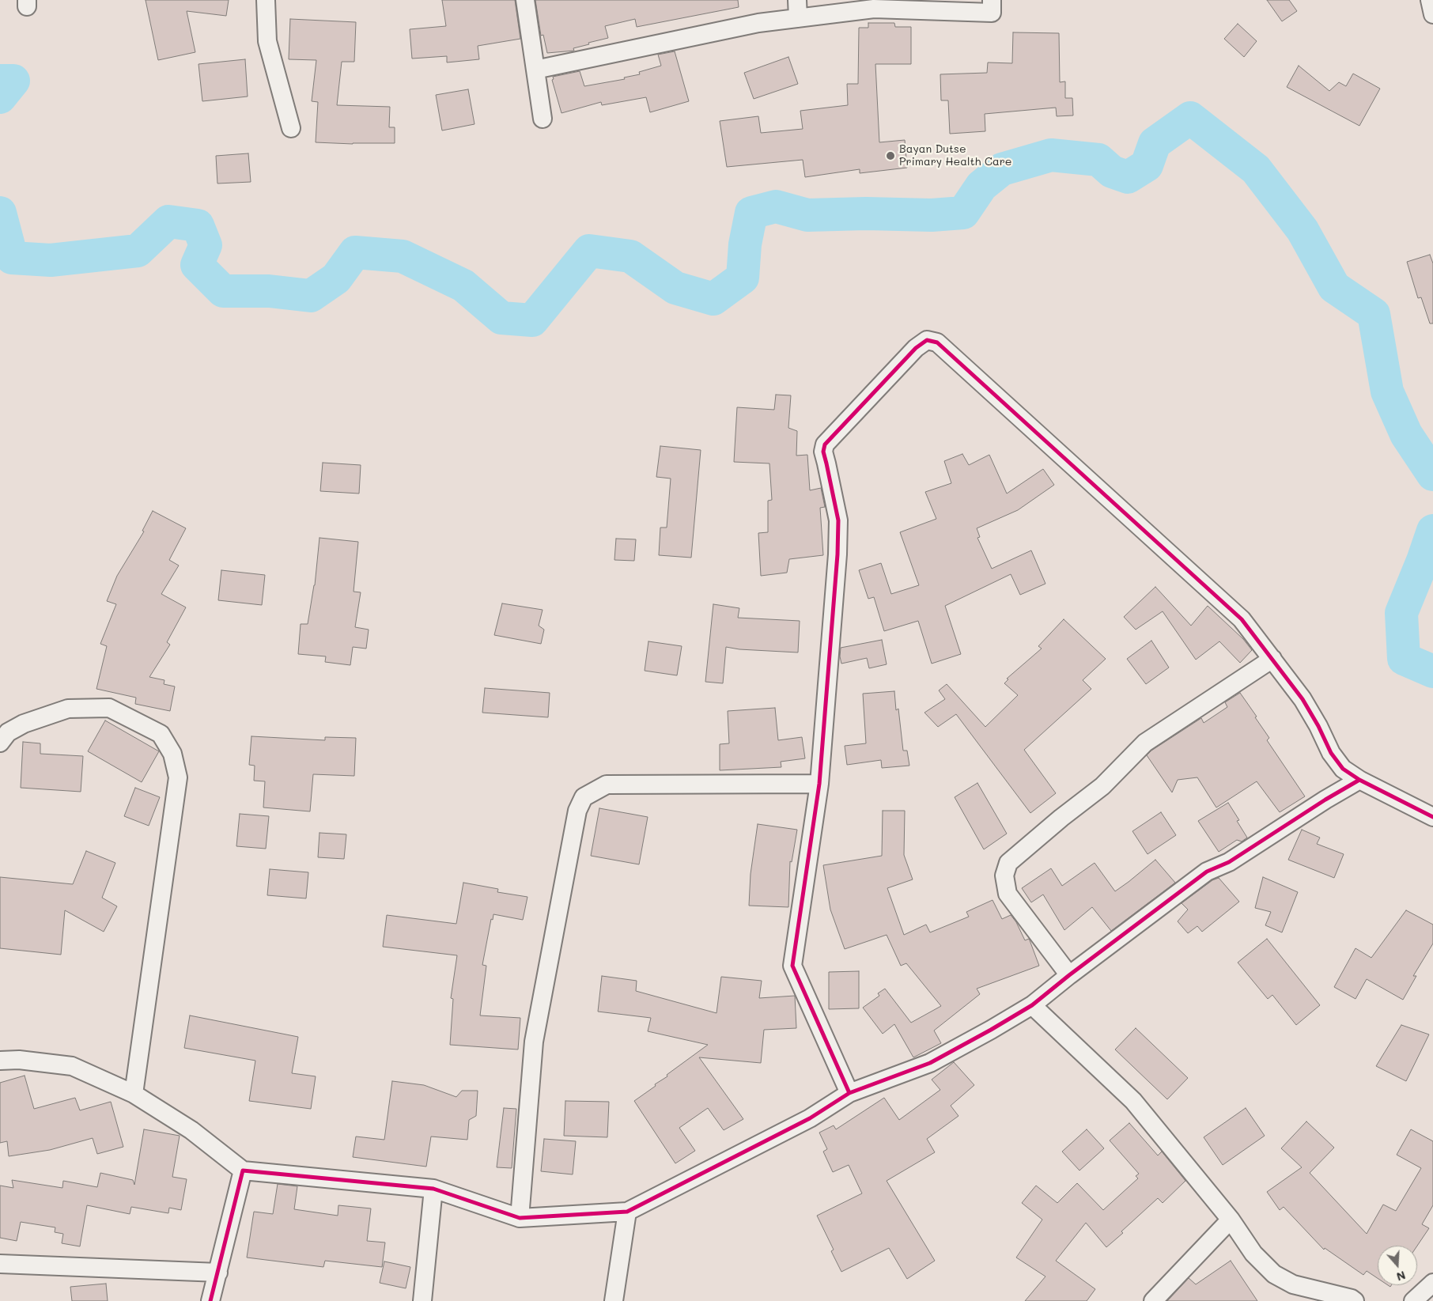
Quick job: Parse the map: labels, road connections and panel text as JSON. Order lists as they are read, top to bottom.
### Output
{
  "places": ["Bayan Dutse Primary Health Care"],
  "north": "bottom"
}
